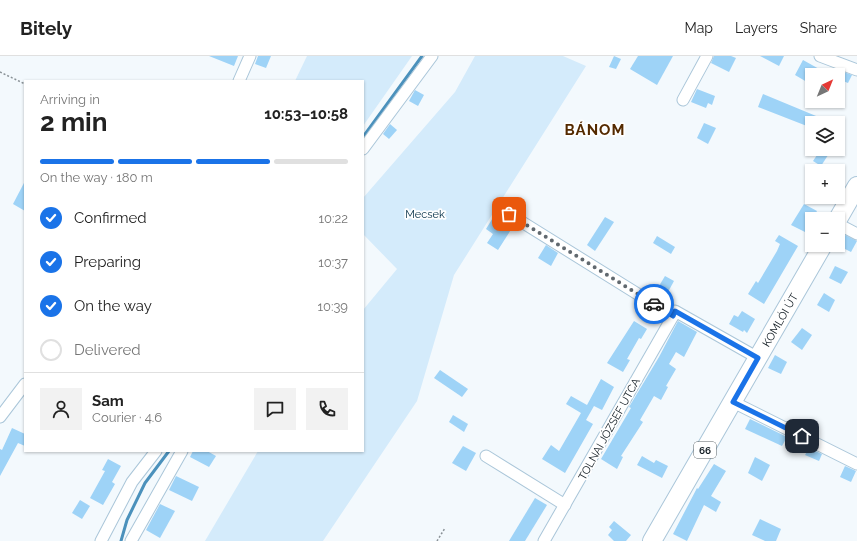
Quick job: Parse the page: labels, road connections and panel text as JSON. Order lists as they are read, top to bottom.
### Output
{
  "streets": {
    "main road": ["KOMLÓI ÚT", "66"],
    "street": ["TOLNAI JÓZSEF UTCA"]
  },
  "districts": ["BÁNOM"],
  "parks": ["Mecsek"],
  "north": "top right",
  "page": {
    "header": "Bitely",
    "nav": ["Map", "Layers", "Share"],
    "map_buttons": ["+", "−"],
    "heading": ["2 min", "Arriving in", "10:53–10:58"],
    "panel": ["Sam", "Courier · 4.6"],
    "bar": "On the way · 180 m",
    "list": [
      ["Confirmed", "10:22"],
      ["Preparing", "10:37"],
      ["On the way", "10:39"],
      "Delivered"
    ]
  }
}
